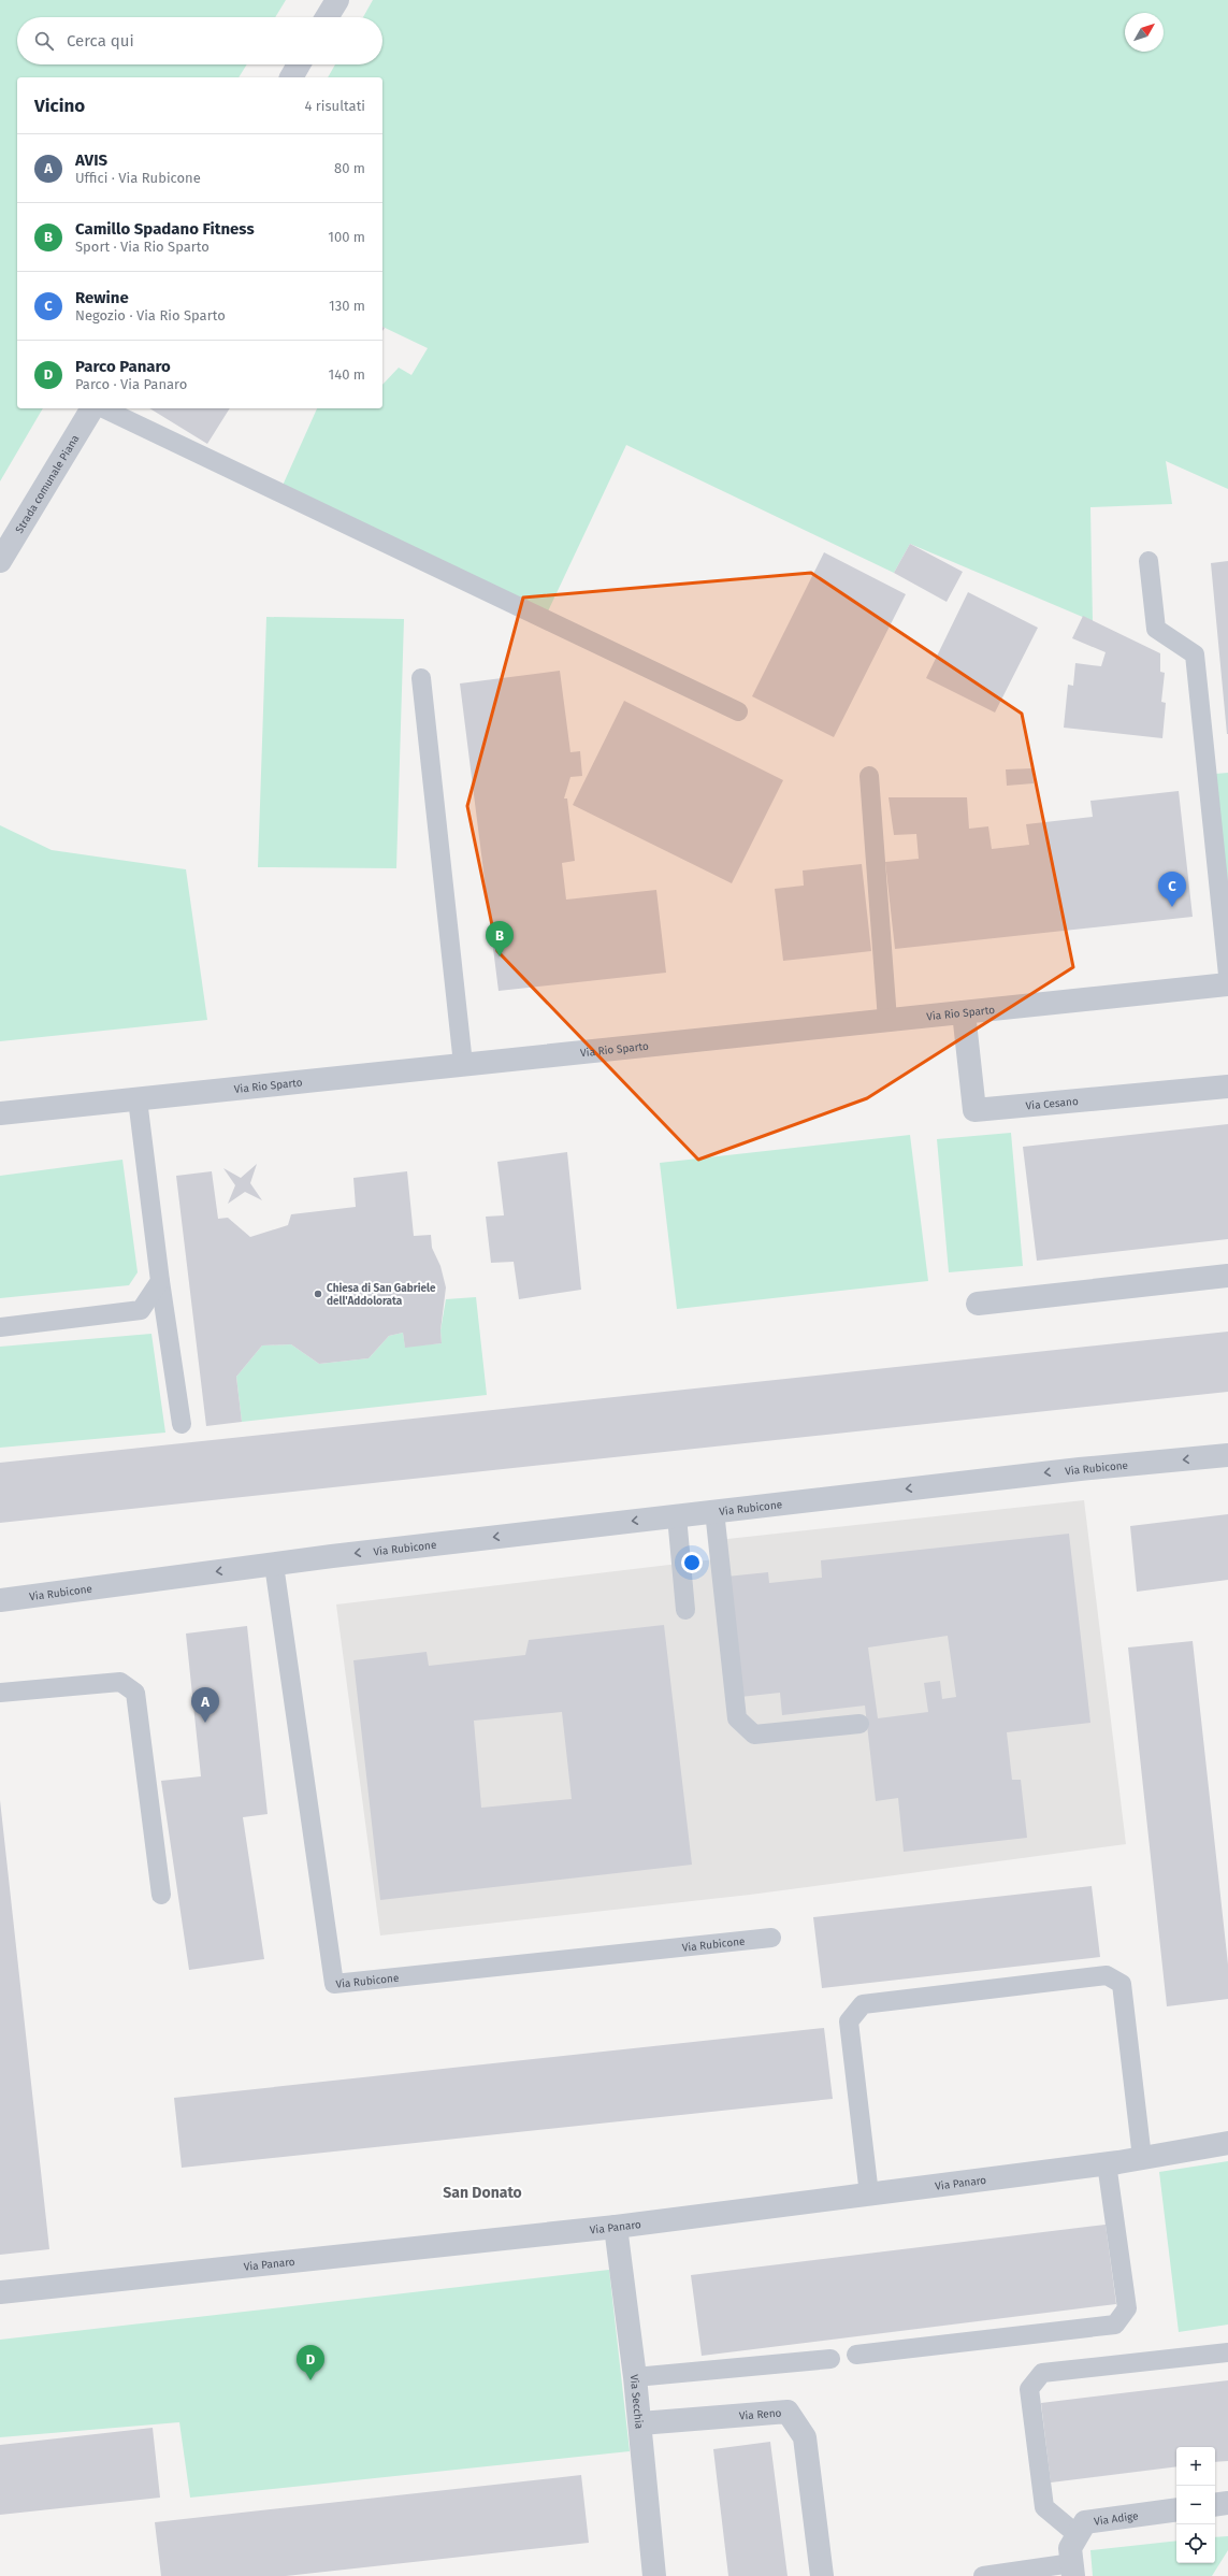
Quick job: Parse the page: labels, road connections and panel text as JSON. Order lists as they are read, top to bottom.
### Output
{
  "streets": {
    "street": [
      "Strada comunale Piana",
      "Via Rio Sparto",
      "Via Cesano",
      "Via Rubicone",
      "Via Panaro",
      "Via Secchia",
      "Via Reno",
      "Via Adige"
    ]
  },
  "crossings": [
    ["Via Rio Sparto", "Via Cesano"],
    ["Via Panaro", "Via Secchia"],
    ["Via Secchia", "Via Reno"]
  ],
  "one_way": ["Via Rubicone"],
  "districts": ["San Donato"],
  "places": ["Chiesa di San Gabriele dell'Addolorata"],
  "north": "top right",
  "page": {
    "search": "Cerca qui",
    "heading": ["Vicino", "4 risultati"],
    "list": [
      {
        "mark": "A",
        "name": "AVIS",
        "note": "Uffici · Via Rubicone",
        "value": "80 m"
      },
      {
        "mark": "B",
        "name": "Camillo Spadano Fitness",
        "note": "Sport · Via Rio Sparto",
        "value": "100 m"
      },
      {
        "mark": "C",
        "name": "Rewine",
        "note": "Negozio · Via Rio Sparto",
        "value": "130 m"
      },
      {
        "mark": "D",
        "name": "Parco Panaro",
        "note": "Parco · Via Panaro",
        "value": "140 m"
      }
    ],
    "pins": [
      "C",
      "B",
      "A",
      "D"
    ],
    "map_buttons": ["+", "−"]
  }
}
